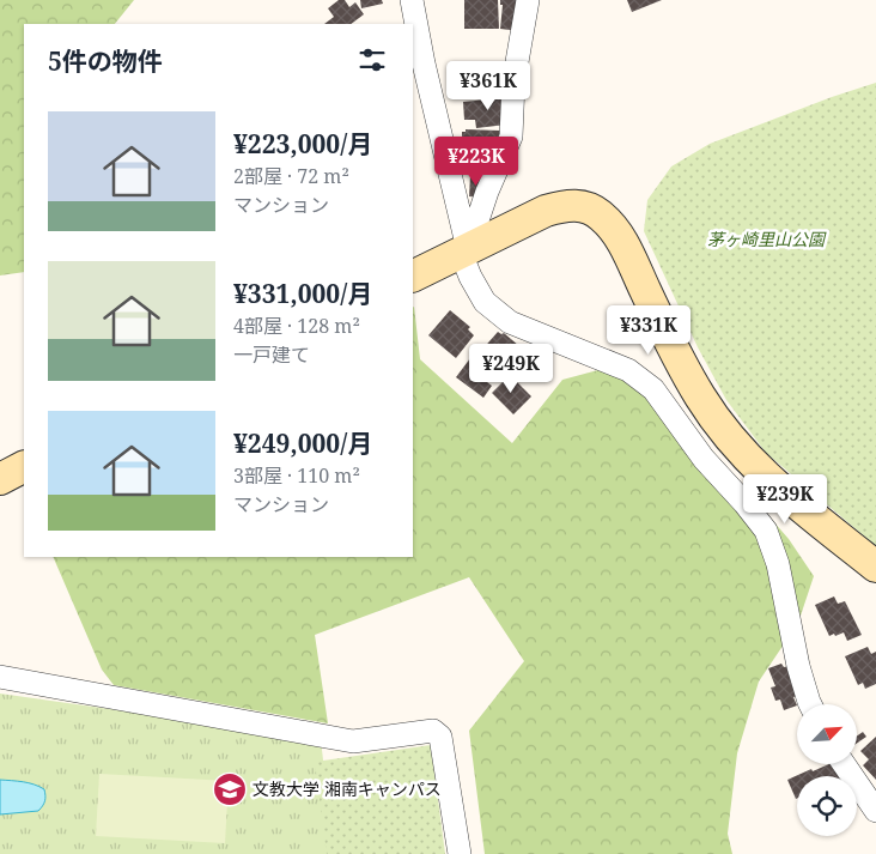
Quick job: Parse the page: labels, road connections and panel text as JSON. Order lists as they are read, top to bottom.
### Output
{
  "parks": ["茅ヶ崎里山公園"],
  "places": {
    "school or university": ["文教大学 湘南キャンパス"]
  },
  "north": "top right",
  "page": {
    "heading": "5件の物件",
    "price": [
      "¥361K",
      "¥223K",
      "¥331K",
      "¥249K",
      "¥239K"
    ],
    "list": [
      {
        "name": "¥223,000/月",
        "note": "2部屋 · 72 m² · マンション"
      },
      {
        "name": "¥331,000/月",
        "note": "4部屋 · 128 m² · 一戸建て"
      },
      {
        "name": "¥249,000/月",
        "note": "3部屋 · 110 m² · マンション"
      }
    ]
  }
}
